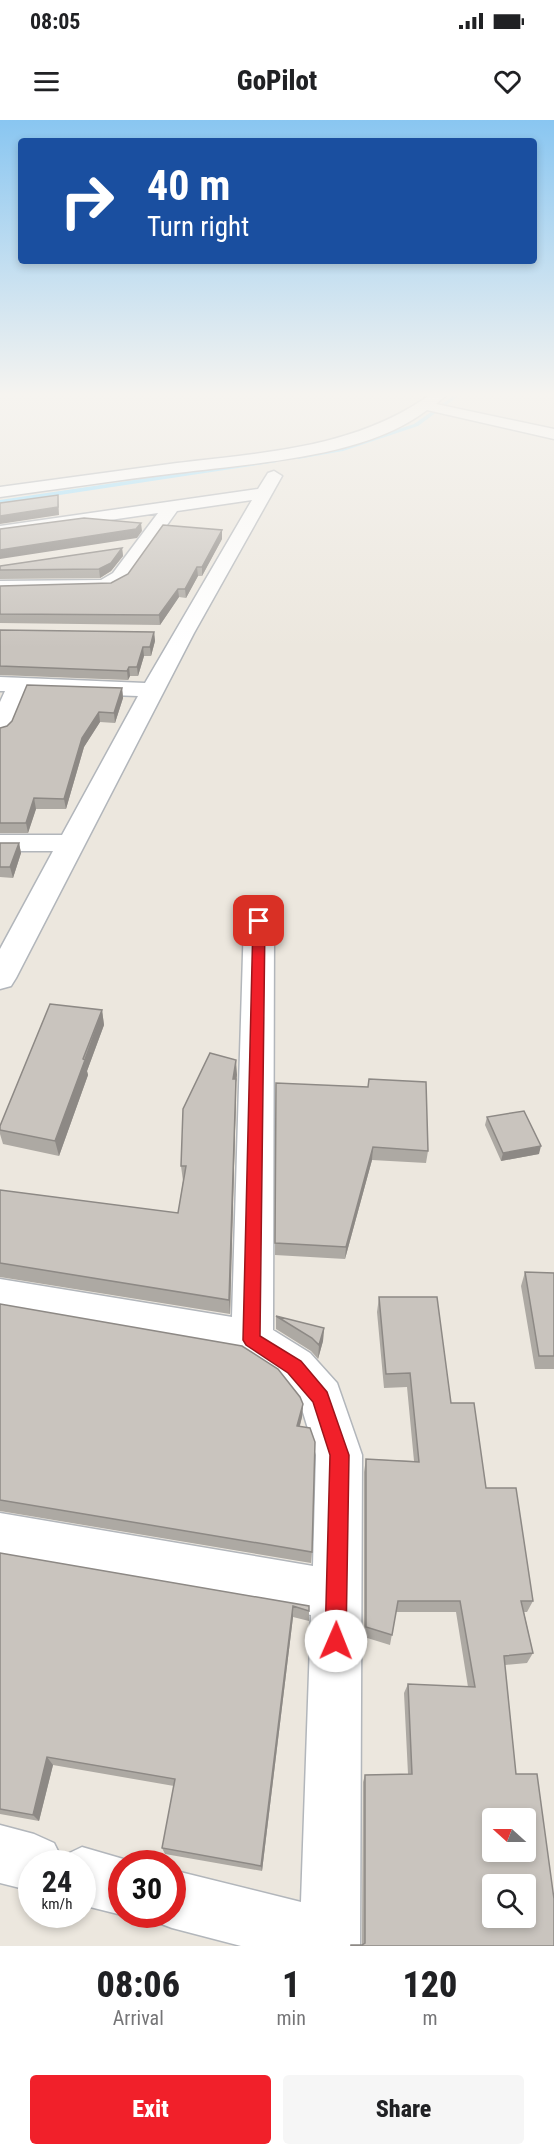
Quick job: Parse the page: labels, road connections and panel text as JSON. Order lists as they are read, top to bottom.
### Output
{
  "north": "left",
  "page": {
    "status": "08:05",
    "header": "GoPilot",
    "turn": ["40 m", "Turn right"],
    "speed": "24 km/h",
    "limit": "30",
    "eta": [
      "08:06",
      "Arrival",
      "1",
      "min",
      "120",
      "m"
    ],
    "buttons": ["Exit", "Share"]
  }
}
